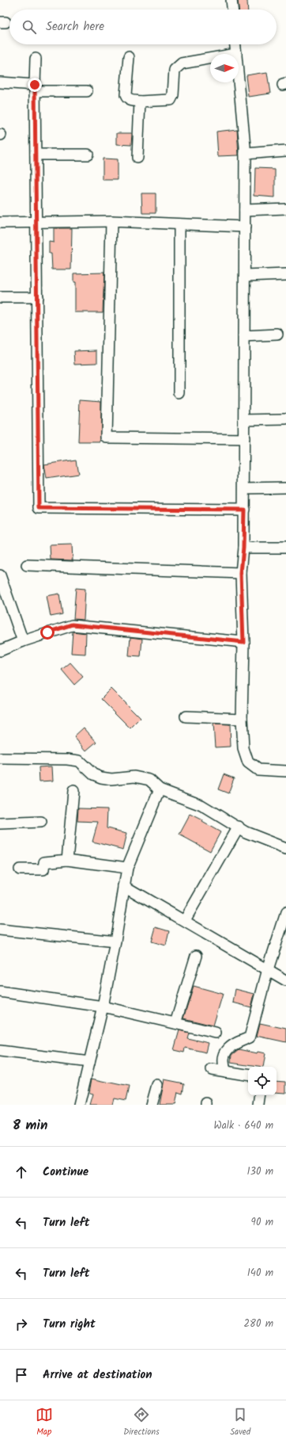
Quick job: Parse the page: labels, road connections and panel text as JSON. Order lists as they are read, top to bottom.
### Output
{
  "north": "right",
  "page": {
    "search": "Search here",
    "heading": ["8 min", "Walk · 640 m"],
    "list": [
      ["Continue", "130 m"],
      ["Turn left", "90 m"],
      ["Turn left", "140 m"],
      ["Turn right", "280 m"],
      "Arrive at destination"
    ],
    "nav": ["Map", "Directions", "Saved"]
  }
}
